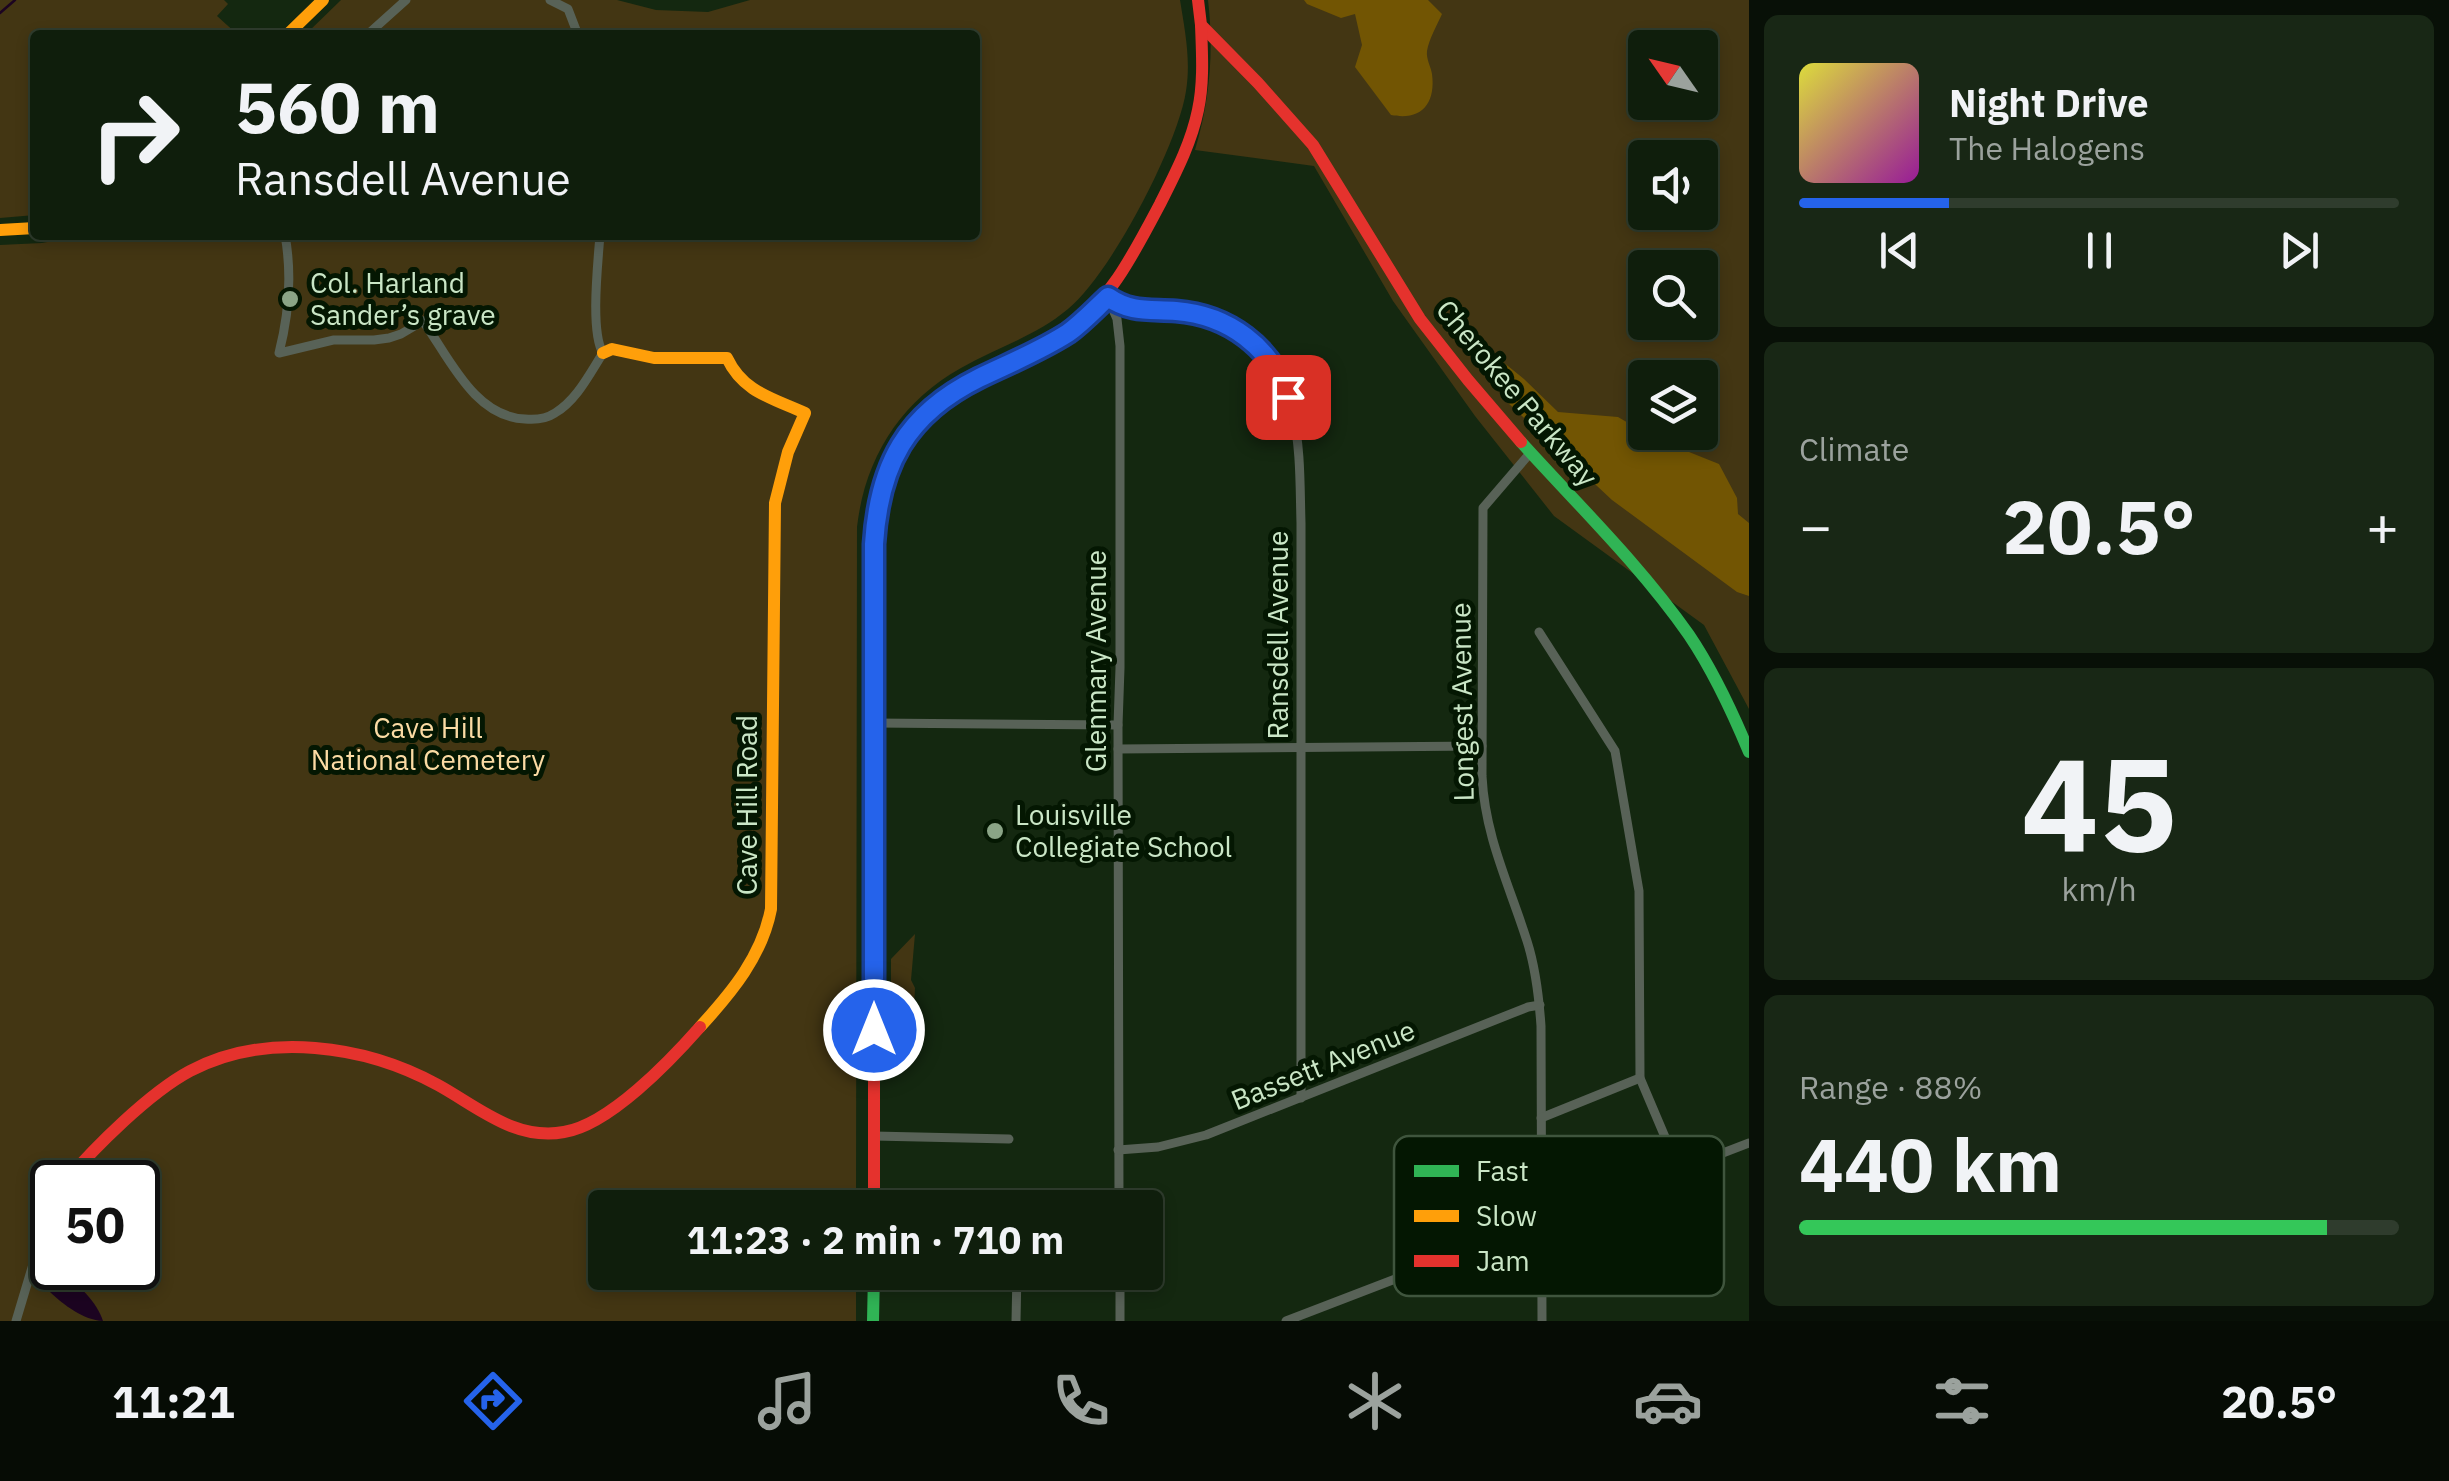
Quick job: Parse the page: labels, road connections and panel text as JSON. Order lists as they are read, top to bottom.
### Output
{
  "streets": {
    "main road": ["Cherokee Parkway", "Cave Hill Road"],
    "street": [
      "Ransdell Avenue",
      "Glenmary Avenue",
      "Longest Avenue",
      "Bassett Avenue"
    ]
  },
  "crossings": [
    ["Cherokee Parkway", "Longest Avenue"],
    ["Ransdell Avenue", "Glenmary Avenue"],
    ["Ransdell Avenue", "Bassett Avenue"],
    ["Glenmary Avenue", "Bassett Avenue"],
    ["Longest Avenue", "Bassett Avenue"]
  ],
  "parks": ["Cave Hill National Cemetery"],
  "places": ["Col. Harland Sander’s grave", "Louisville Collegiate School"],
  "legend": ["Fast", "Slow", "Jam"],
  "north": "top left",
  "page": {
    "turn": ["560 m", "Ransdell Avenue"],
    "song": ["Night Drive", "The Halogens"],
    "tile": [
      "Climate",
      ["45", "km/h"],
      ["Range · 88%", "440 km"]
    ],
    "heat": ["−", "20.5°", "+"],
    "limit": "50",
    "trip": "11:23 · 2 min · 710 m",
    "tabs": ["11:21", "20.5°"]
  }
}
